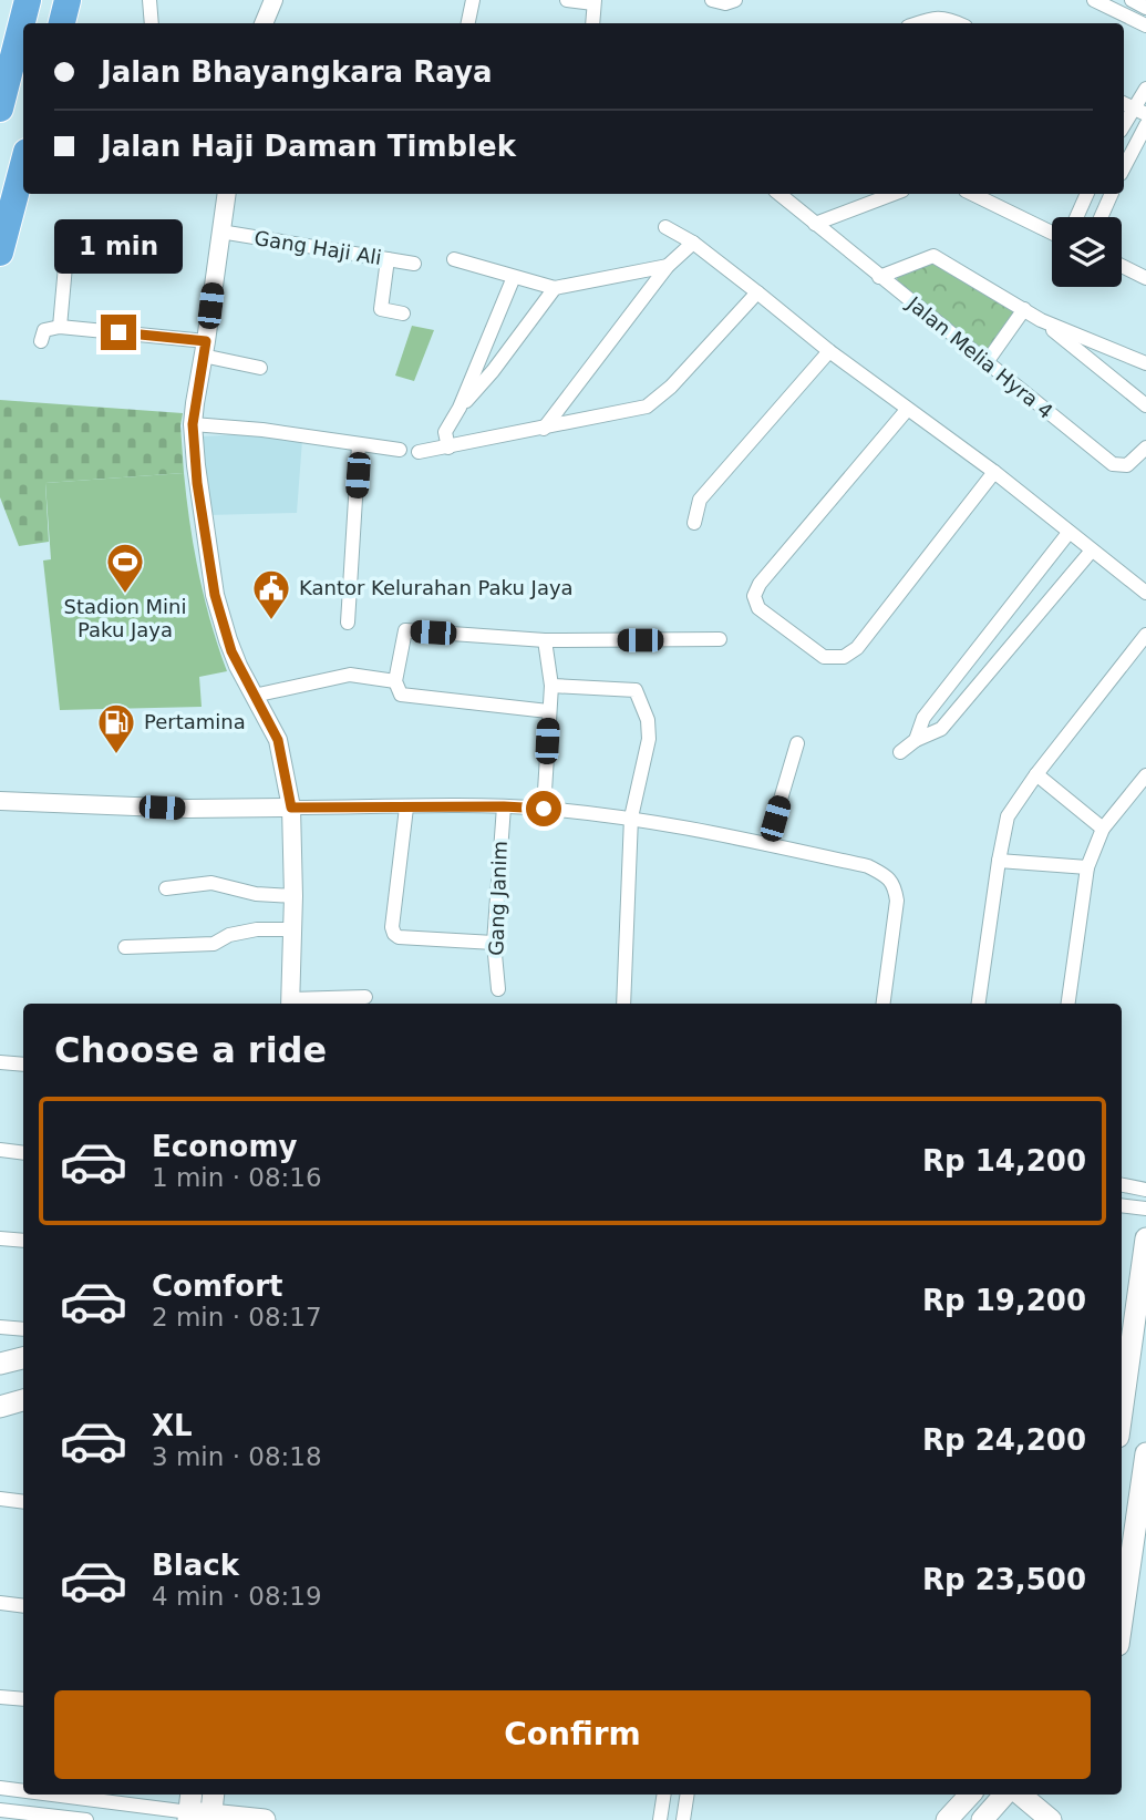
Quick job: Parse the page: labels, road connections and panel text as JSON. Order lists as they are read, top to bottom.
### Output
{
  "streets": {
    "street": ["Gang Haji Ali", "Jalan Melia Hyra 4", "Gang Janim"]
  },
  "places": {
    "sports": ["Stadion Mini Paku Jaya"],
    "public building": ["Kantor Kelurahan Paku Jaya"],
    "fuel station": ["Pertamina"]
  },
  "page": {
    "banner": ["Jalan Bhayangkara Raya", "Jalan Haji Daman Timblek"],
    "bubble": "1 min",
    "heading": "Choose a ride",
    "list": [
      {
        "name": "Economy",
        "note": "1 min · 08:16",
        "value": "Rp 14,200"
      },
      {
        "name": "Comfort",
        "note": "2 min · 08:17",
        "value": "Rp 19,200"
      },
      {
        "name": "XL",
        "note": "3 min · 08:18",
        "value": "Rp 24,200"
      },
      {
        "name": "Black",
        "note": "4 min · 08:19",
        "value": "Rp 23,500"
      }
    ],
    "buttons": "Confirm"
  }
}
